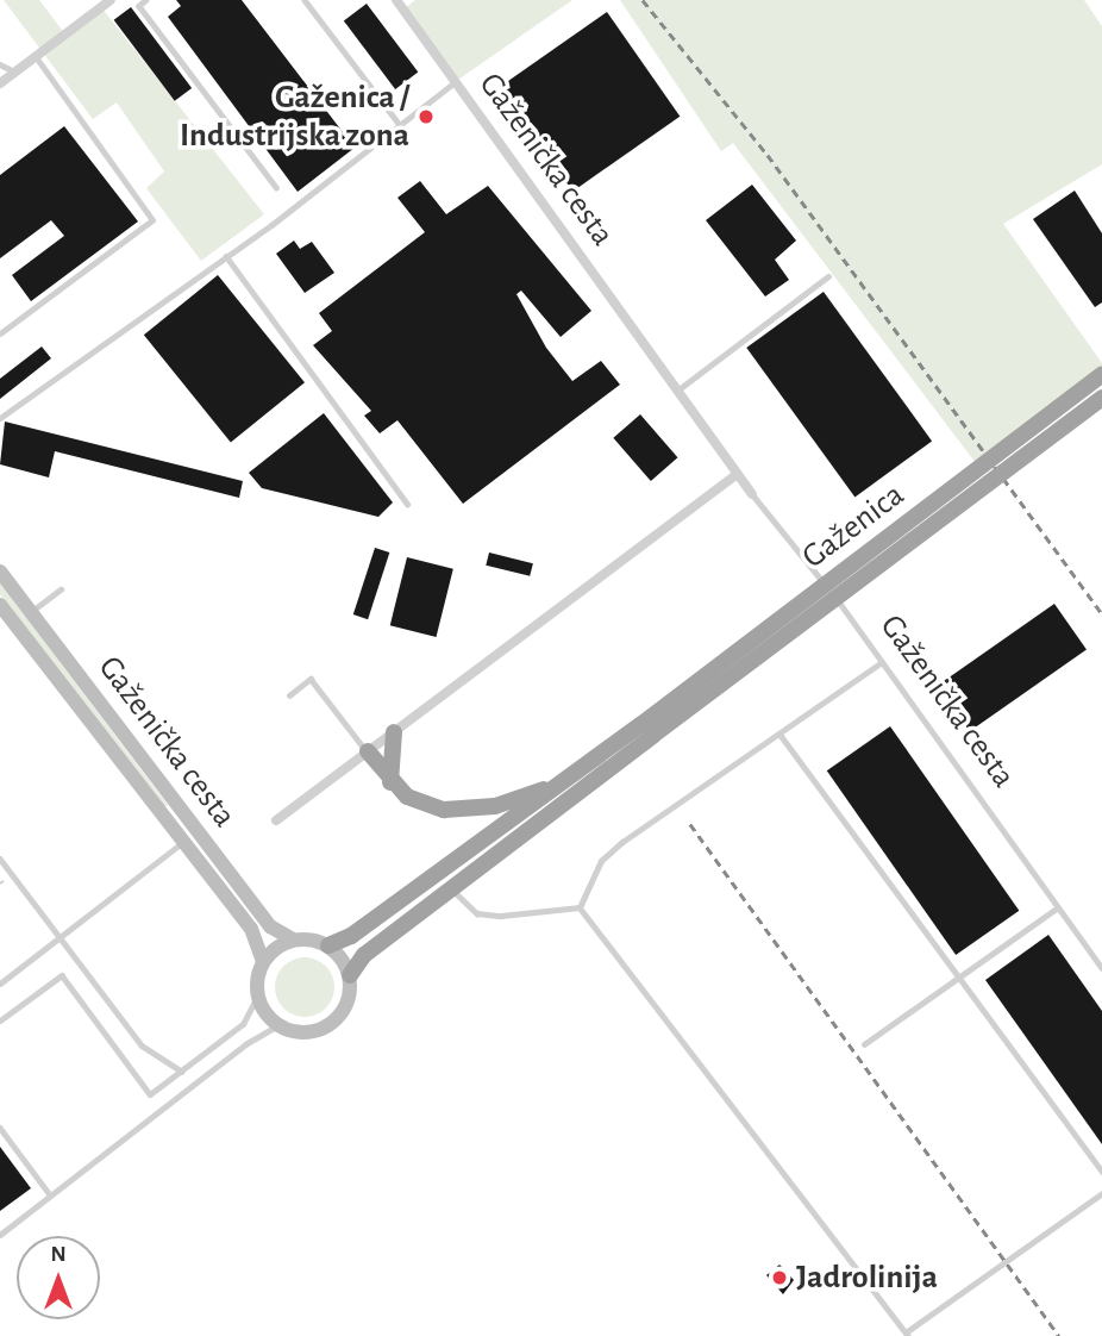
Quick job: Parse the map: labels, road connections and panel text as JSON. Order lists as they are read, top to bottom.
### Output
{
  "streets": {
    "highway": ["Gaženica"],
    "main road": ["Gaženička cesta"]
  },
  "places": ["Gaženica / Industrijska zona", "Jadrolinija"],
  "north": "top"
}
